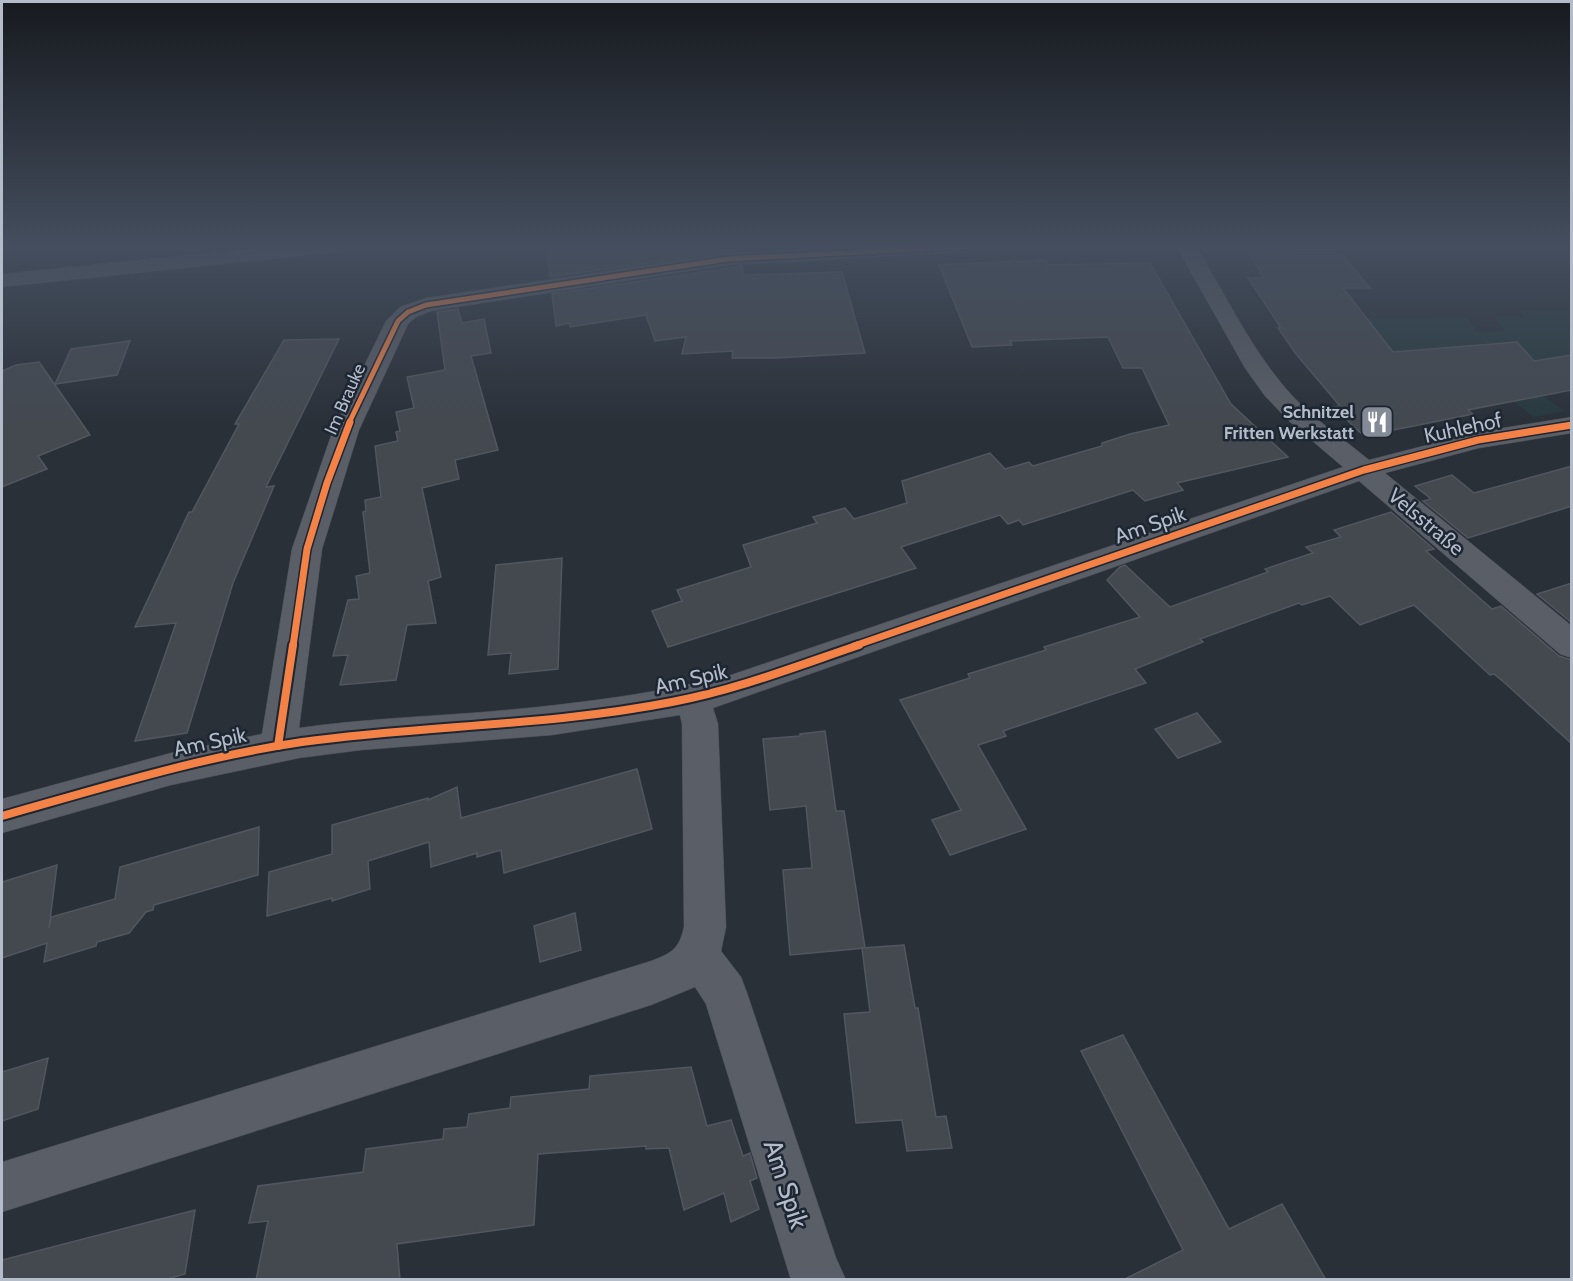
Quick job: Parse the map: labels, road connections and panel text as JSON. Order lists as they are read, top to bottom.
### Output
{
  "streets": {
    "street": [
      "Im Brauke",
      "Kuhlehof",
      "Velsstraße",
      "Am Spik"
    ]
  },
  "crossings": [
    ["Im Brauke", "Am Spik"],
    ["Kuhlehof", "Velsstraße"],
    ["Kuhlehof", "Am Spik"],
    ["Velsstraße", "Am Spik"]
  ],
  "places": {
    "restaurant": ["Schnitzel Fritten Werkstatt"]
  }
}
